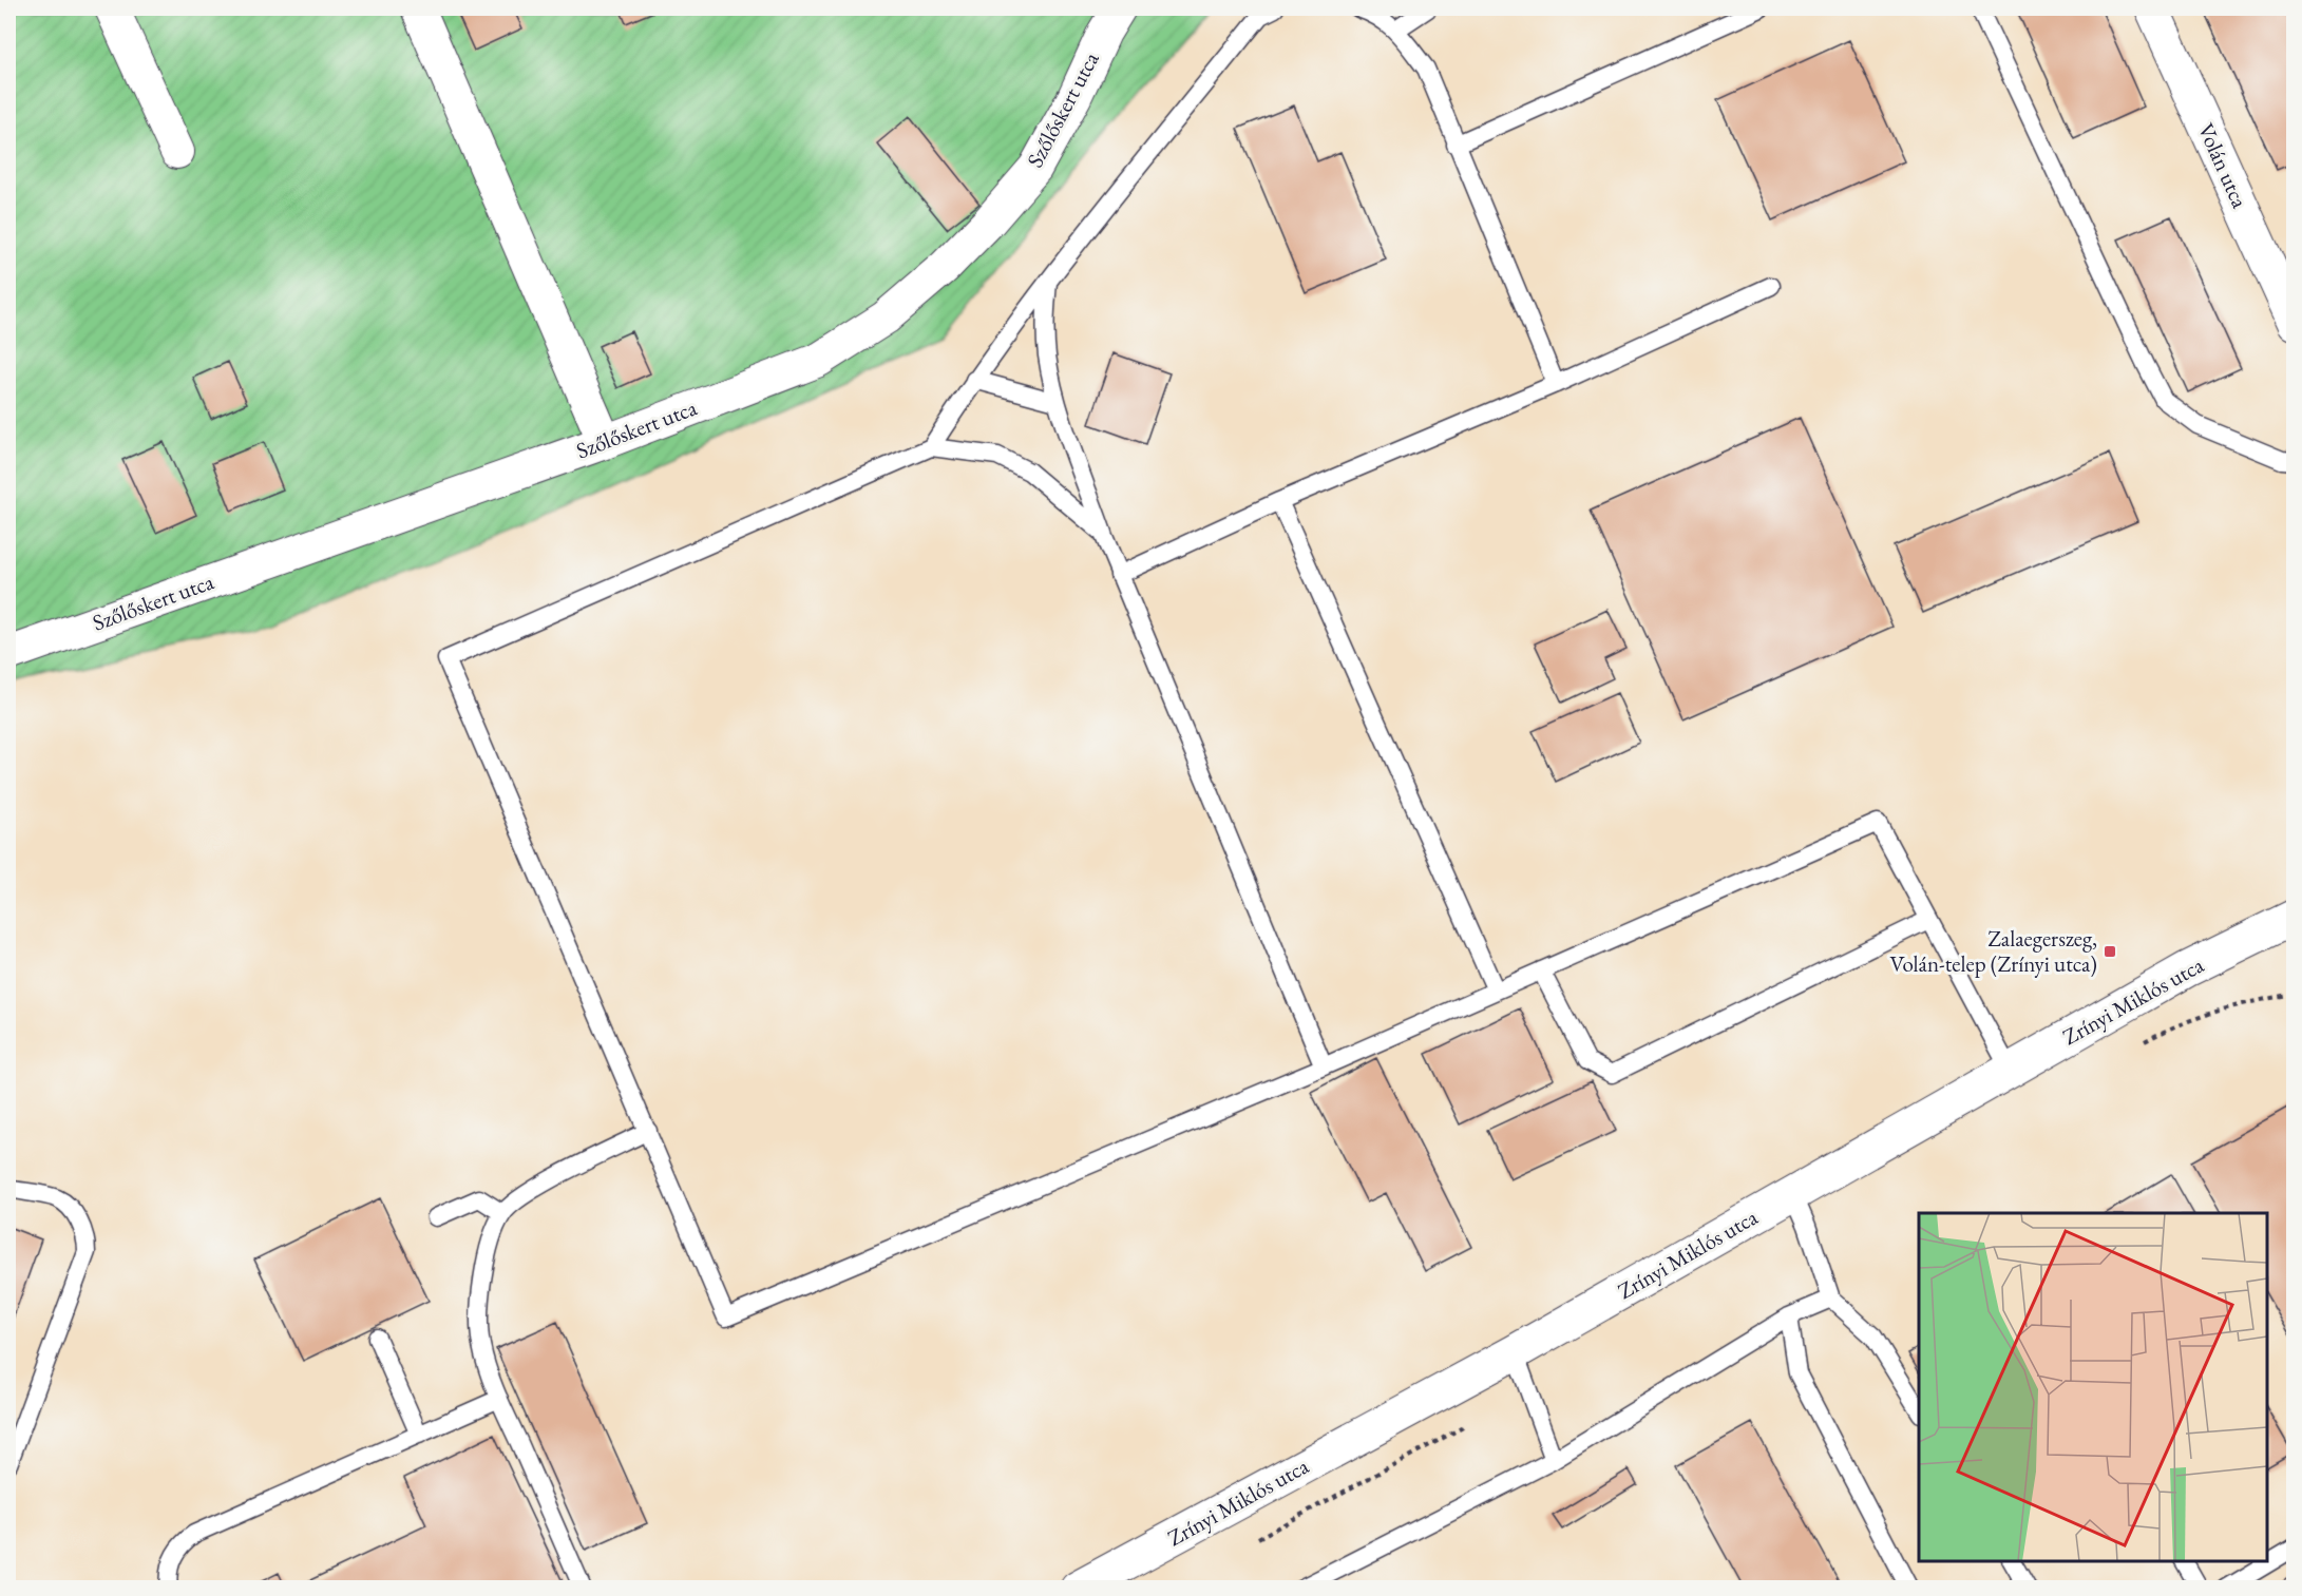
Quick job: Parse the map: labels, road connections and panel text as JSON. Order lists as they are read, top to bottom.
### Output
{
  "streets": {
    "main road": ["Zrínyi Miklós utca"],
    "street": ["Szőlőskert utca", "Volán utca"]
  },
  "places": {
    "transit": ["Zalaegerszeg, Volán-telep (Zrínyi utca)"]
  }
}
